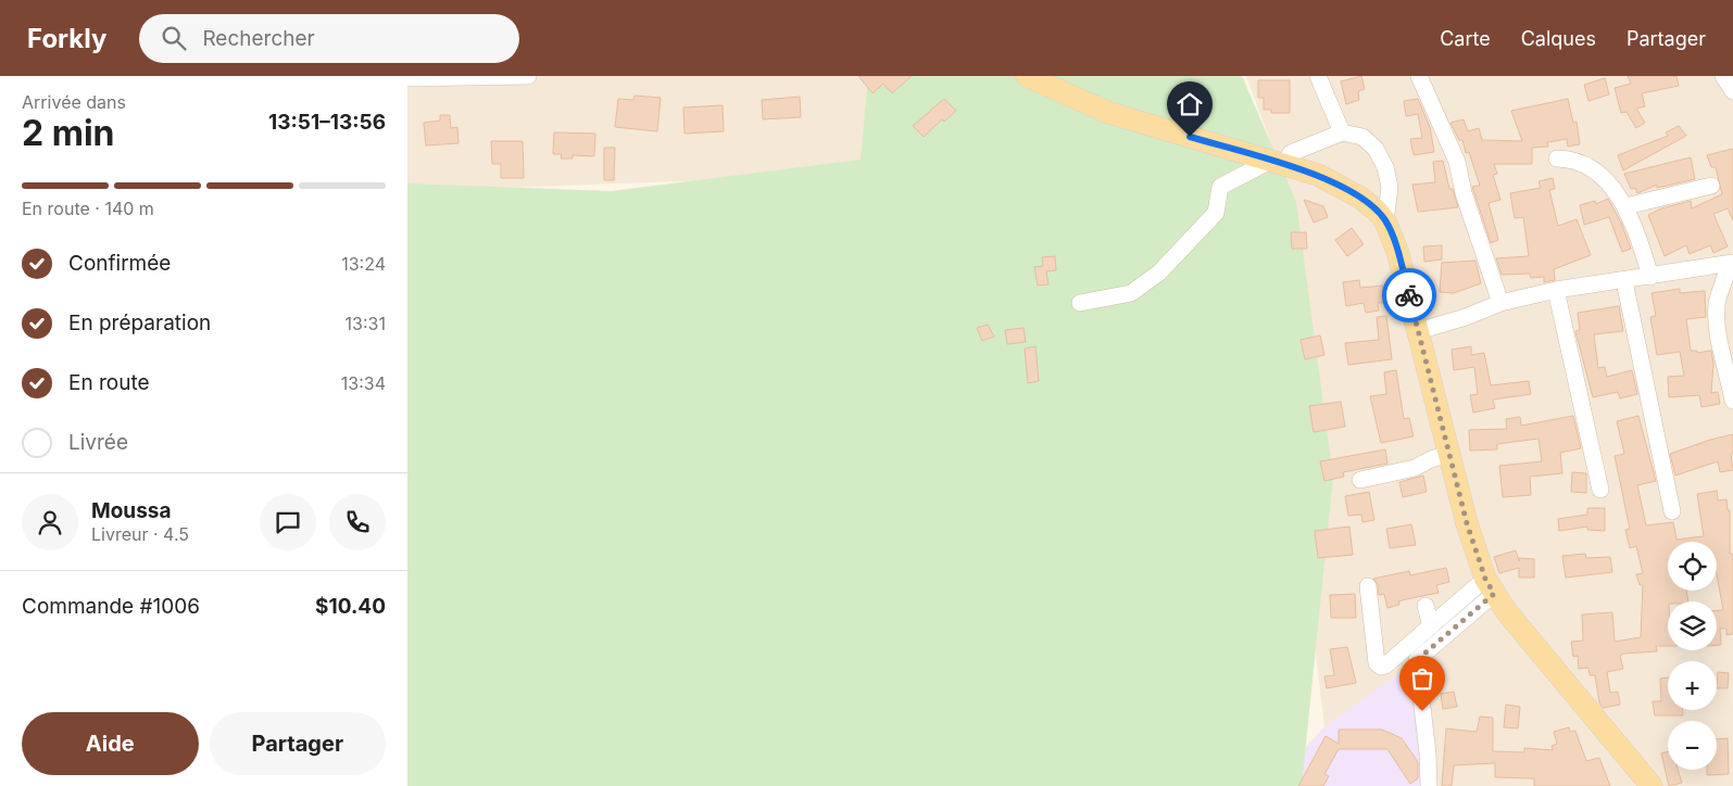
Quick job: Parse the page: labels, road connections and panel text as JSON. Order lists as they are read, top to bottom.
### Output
{
  "page": {
    "header": "Forkly",
    "search": "Rechercher",
    "nav": ["Carte", "Calques", "Partager"],
    "heading": ["2 min", "Arrivée dans", "13:51–13:56"],
    "panel": [
      "Moussa",
      "Livreur · 4.5",
      "Commande #1006",
      "$10.40"
    ],
    "bar": "En route · 140 m",
    "list": [
      ["Confirmée", "13:24"],
      ["En préparation", "13:31"],
      ["En route", "13:34"],
      "Livrée"
    ],
    "map_buttons": ["+", "−"],
    "buttons": ["Aide", "Partager"]
  }
}
